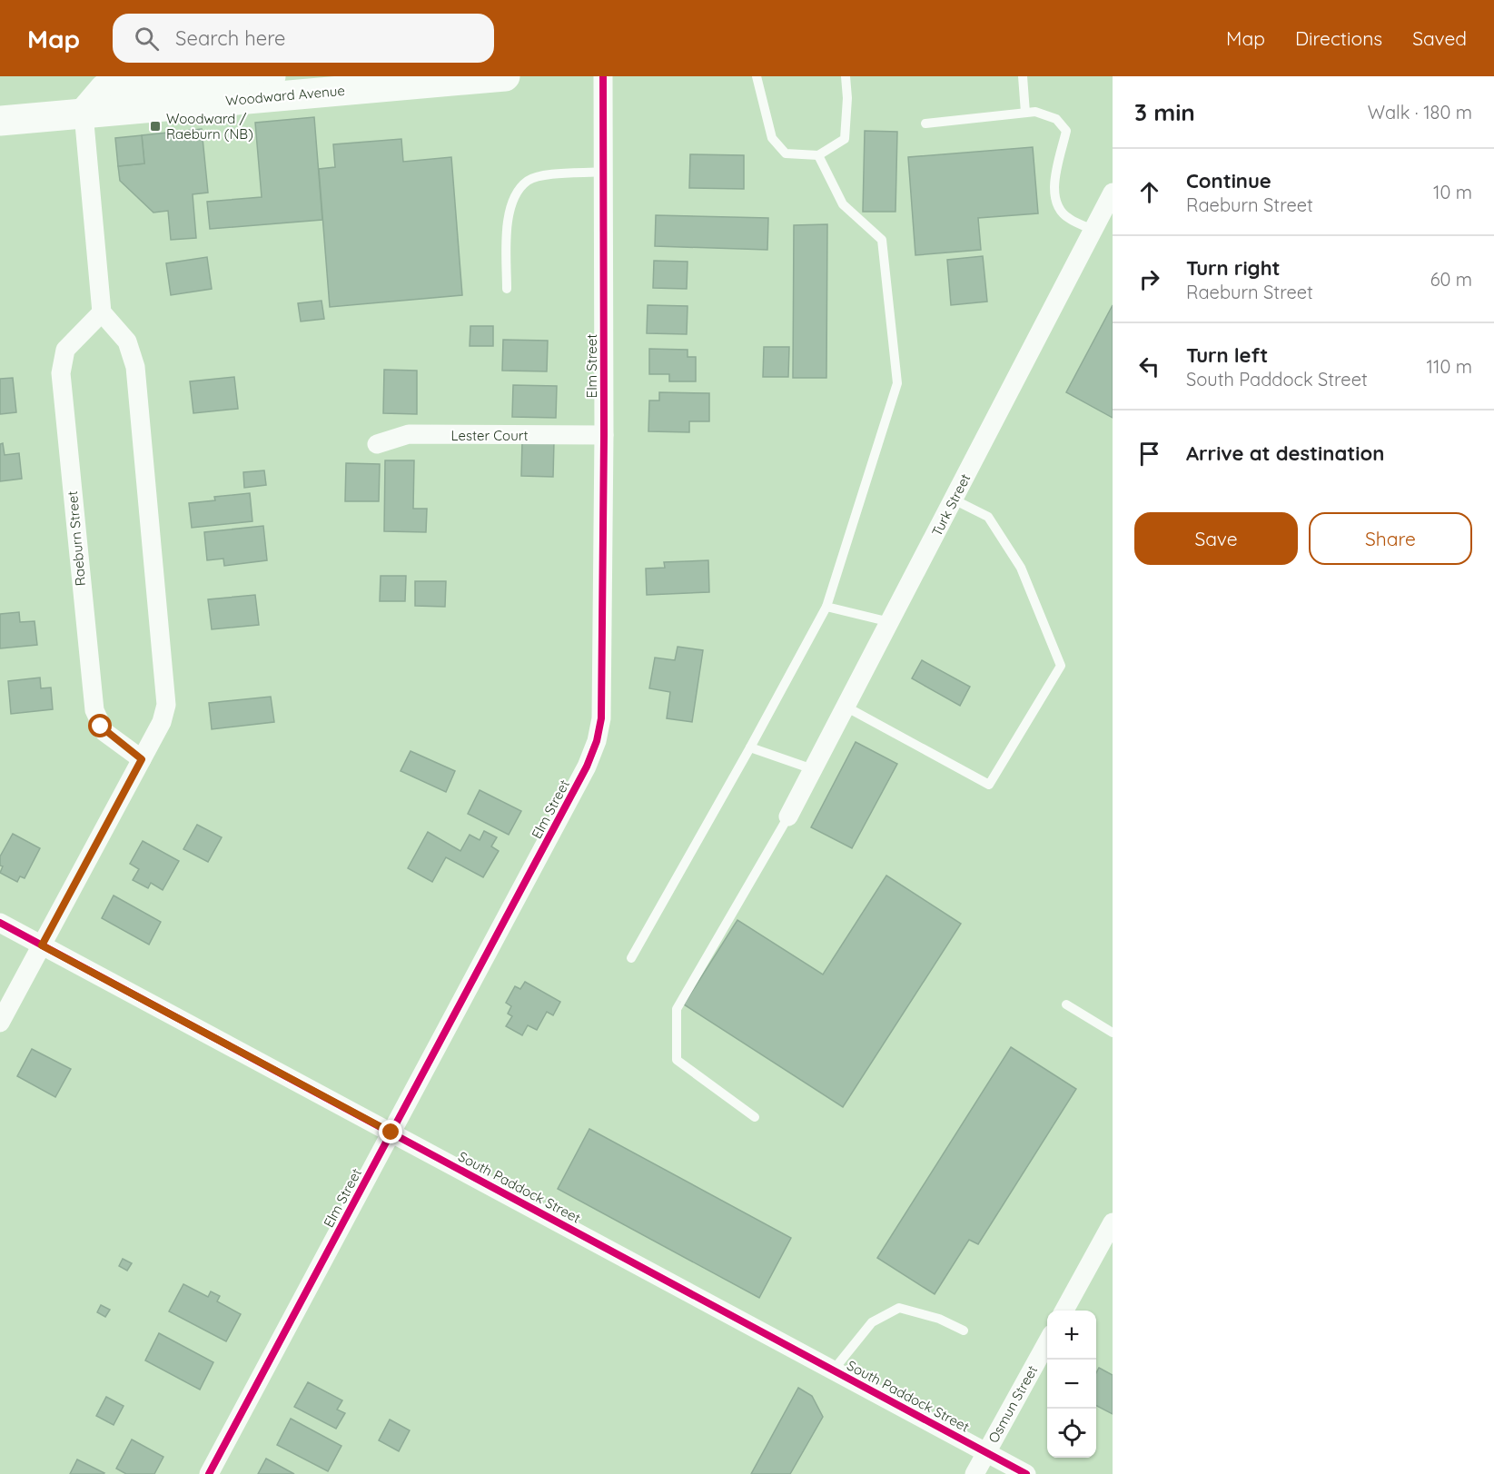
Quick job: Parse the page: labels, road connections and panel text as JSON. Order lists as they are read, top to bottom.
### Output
{
  "streets": {
    "main road": ["Woodward Avenue"],
    "street": [
      "Elm Street",
      "Lester Court",
      "Turk Street",
      "Raeburn Street",
      "South Paddock Street",
      "Osmun Street"
    ]
  },
  "crossings": [
    ["Elm Street", "Lester Court"],
    ["Elm Street", "South Paddock Street"],
    ["South Paddock Street", "Osmun Street"]
  ],
  "places": {
    "transit": ["Woodward / Raeburn (NB)"]
  },
  "page": {
    "header": "Map",
    "search": "Search here",
    "nav": ["Map", "Directions", "Saved"],
    "heading": ["3 min", "Walk · 180 m"],
    "list": [
      ["Continue", "Raeburn Street", "10 m"],
      ["Turn right", "Raeburn Street", "60 m"],
      ["Turn left", "South Paddock Street", "110 m"],
      "Arrive at destination"
    ],
    "buttons": ["Save", "Share"],
    "map_buttons": ["+", "−"]
  }
}
